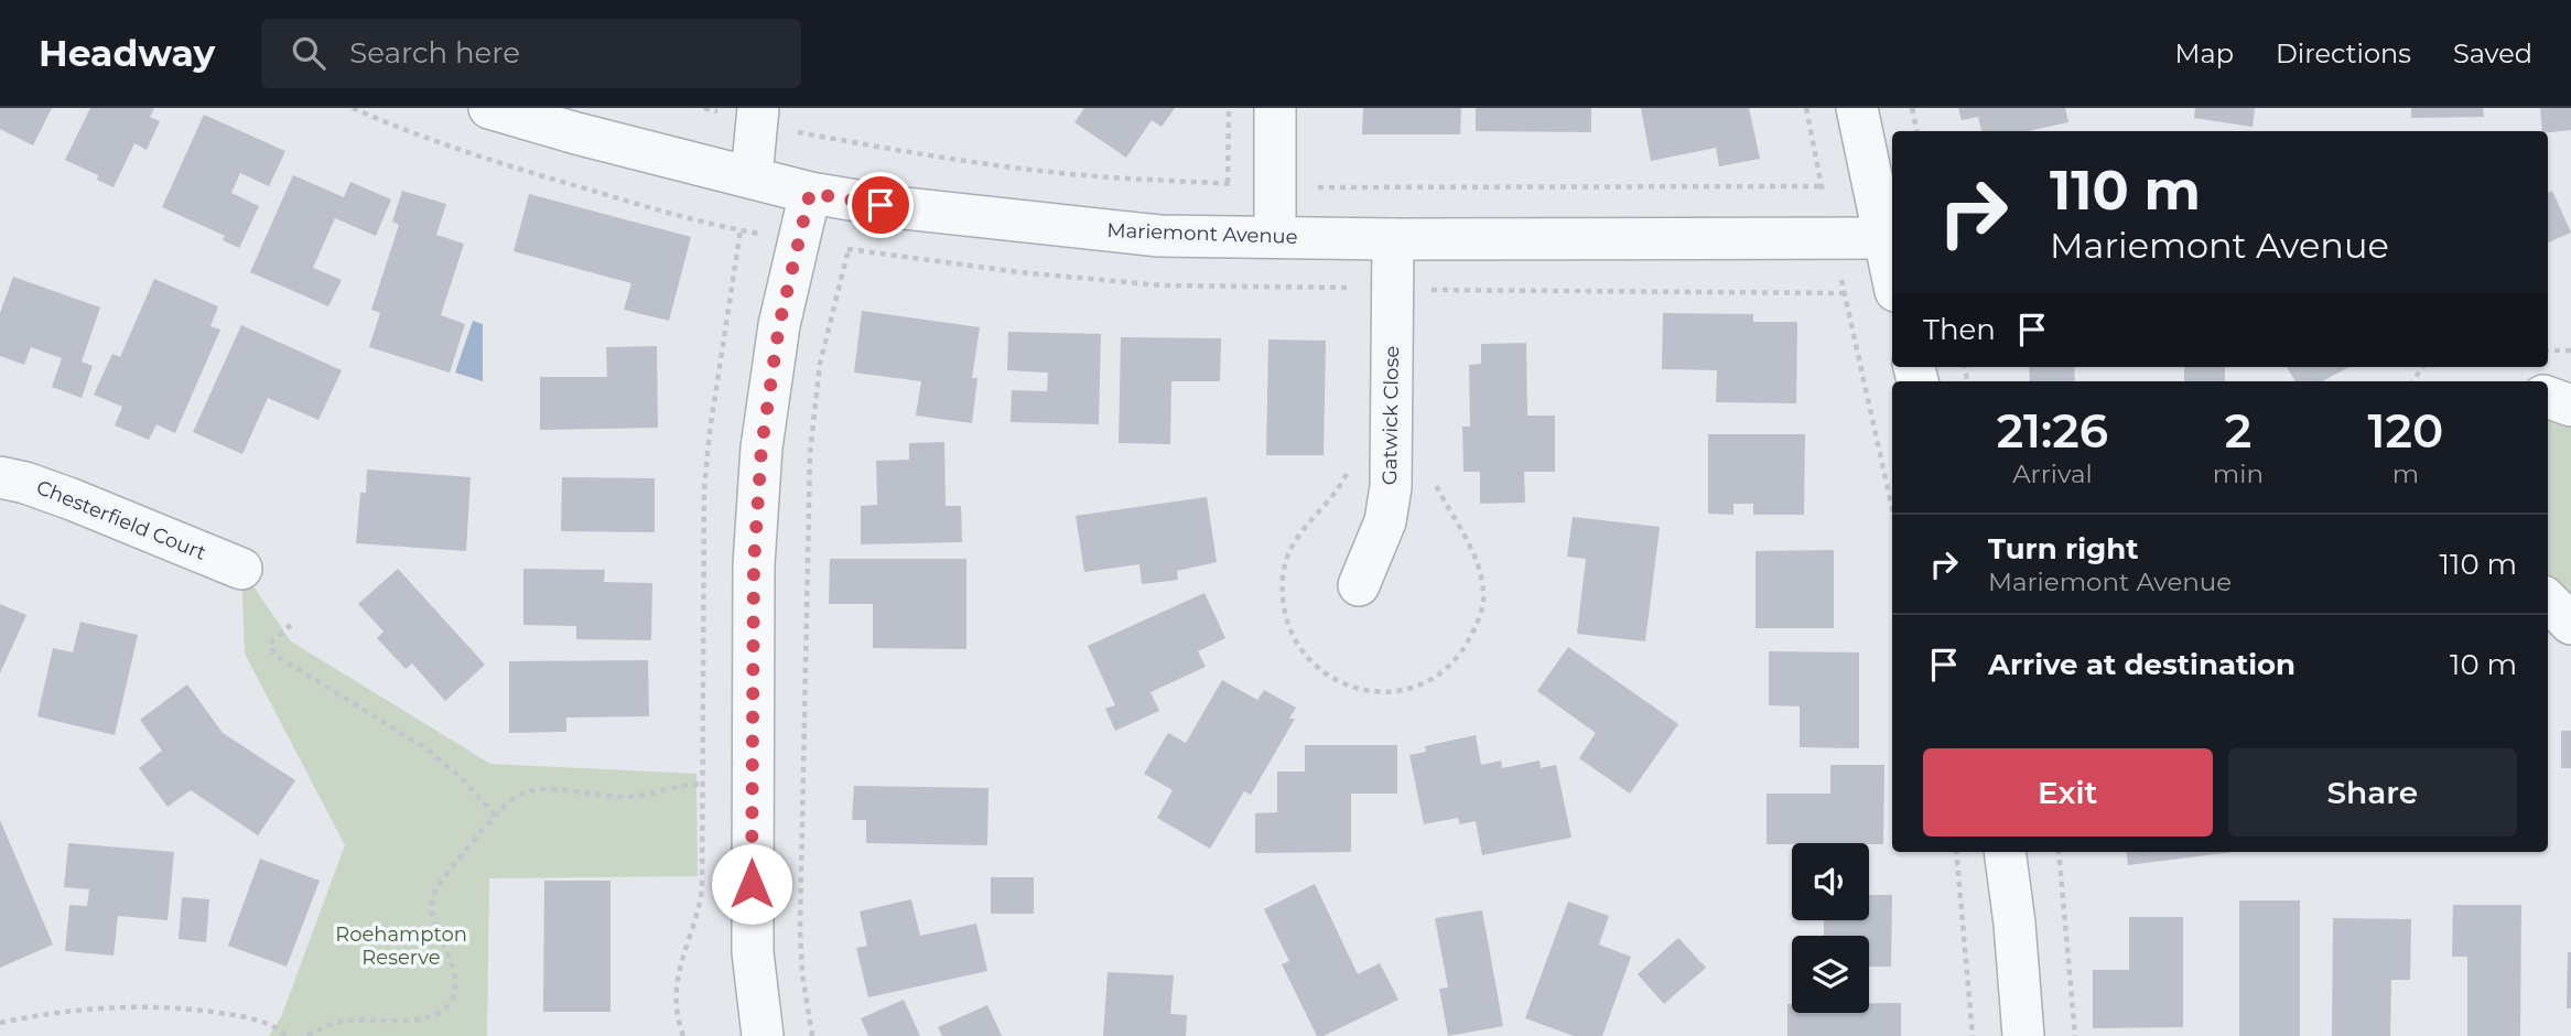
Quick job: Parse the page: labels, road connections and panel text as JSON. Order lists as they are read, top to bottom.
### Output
{
  "streets": {
    "street": ["Mariemont Avenue", "Gatwick Close", "Chesterfield Court"]
  },
  "crossings": [
    ["Mariemont Avenue", "Gatwick Close"]
  ],
  "parks": ["Roehampton Reserve"],
  "page": {
    "header": "Headway",
    "search": "Search here",
    "nav": ["Map", "Directions", "Saved"],
    "turn": ["110 m", "Mariemont Avenue"],
    "then": "Then",
    "eta": [
      "21:26",
      "Arrival",
      "2",
      "min",
      "120",
      "m"
    ],
    "list": [
      {
        "name": "Turn right",
        "note": "Mariemont Avenue",
        "value": "110 m"
      },
      {
        "name": "Arrive at destination",
        "value": "10 m"
      }
    ],
    "buttons": ["Exit", "Share"]
  }
}
